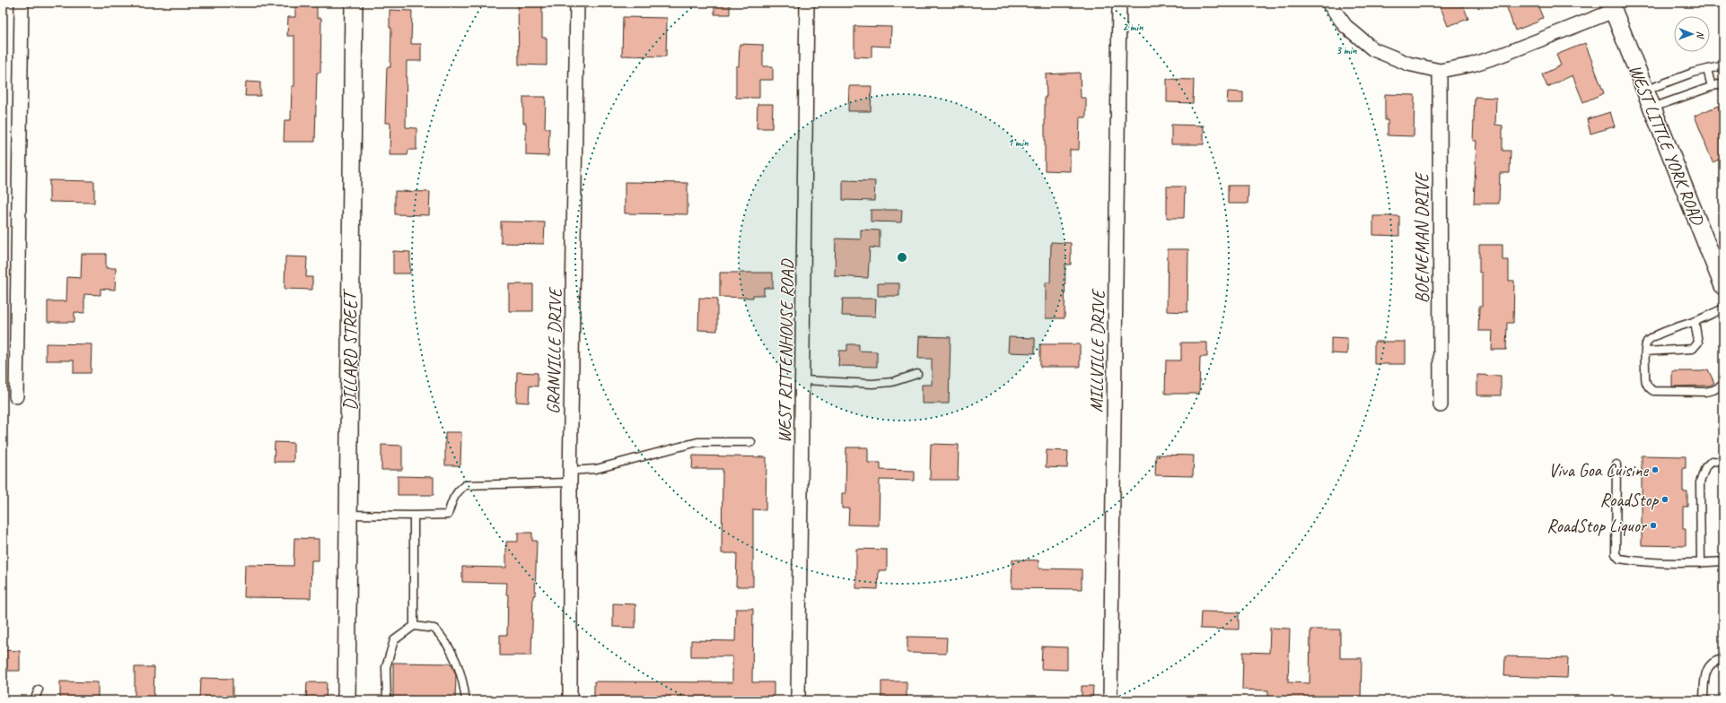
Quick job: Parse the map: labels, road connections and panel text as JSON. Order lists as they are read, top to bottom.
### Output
{
  "streets": {
    "street": [
      "WEST LITTLE YORK ROAD",
      "BOENEMAN DRIVE",
      "DILLARD STREET",
      "GRANVILLE DRIVE",
      "WEST RITTENHOUSE ROAD",
      "MILLVILLE DRIVE"
    ]
  },
  "places": ["Viva Goa Cuisine", "RoadStop", "RoadStop Liquor"],
  "north": "right",
  "rings": ["2 min", "3 min", "1 min"]
}
